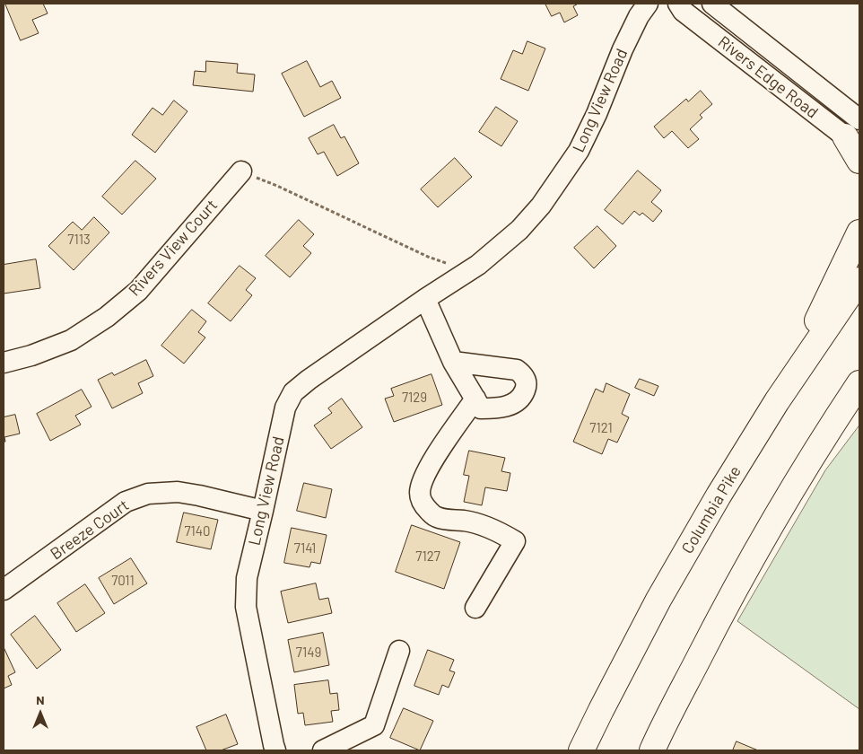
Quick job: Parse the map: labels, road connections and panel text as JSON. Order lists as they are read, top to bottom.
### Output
{
  "streets": {
    "highway": ["Columbia Pike"],
    "street": [
      "Rivers Edge Road",
      "Long View Road",
      "Rivers View Court",
      "Breeze Court"
    ]
  },
  "crossings": [
    ["Long View Road", "Breeze Court"]
  ],
  "house_numbers": [
    "7113",
    "7129",
    "7121",
    "7140",
    "7141",
    "7127",
    "7011",
    "7149"
  ],
  "north": "top"
}
